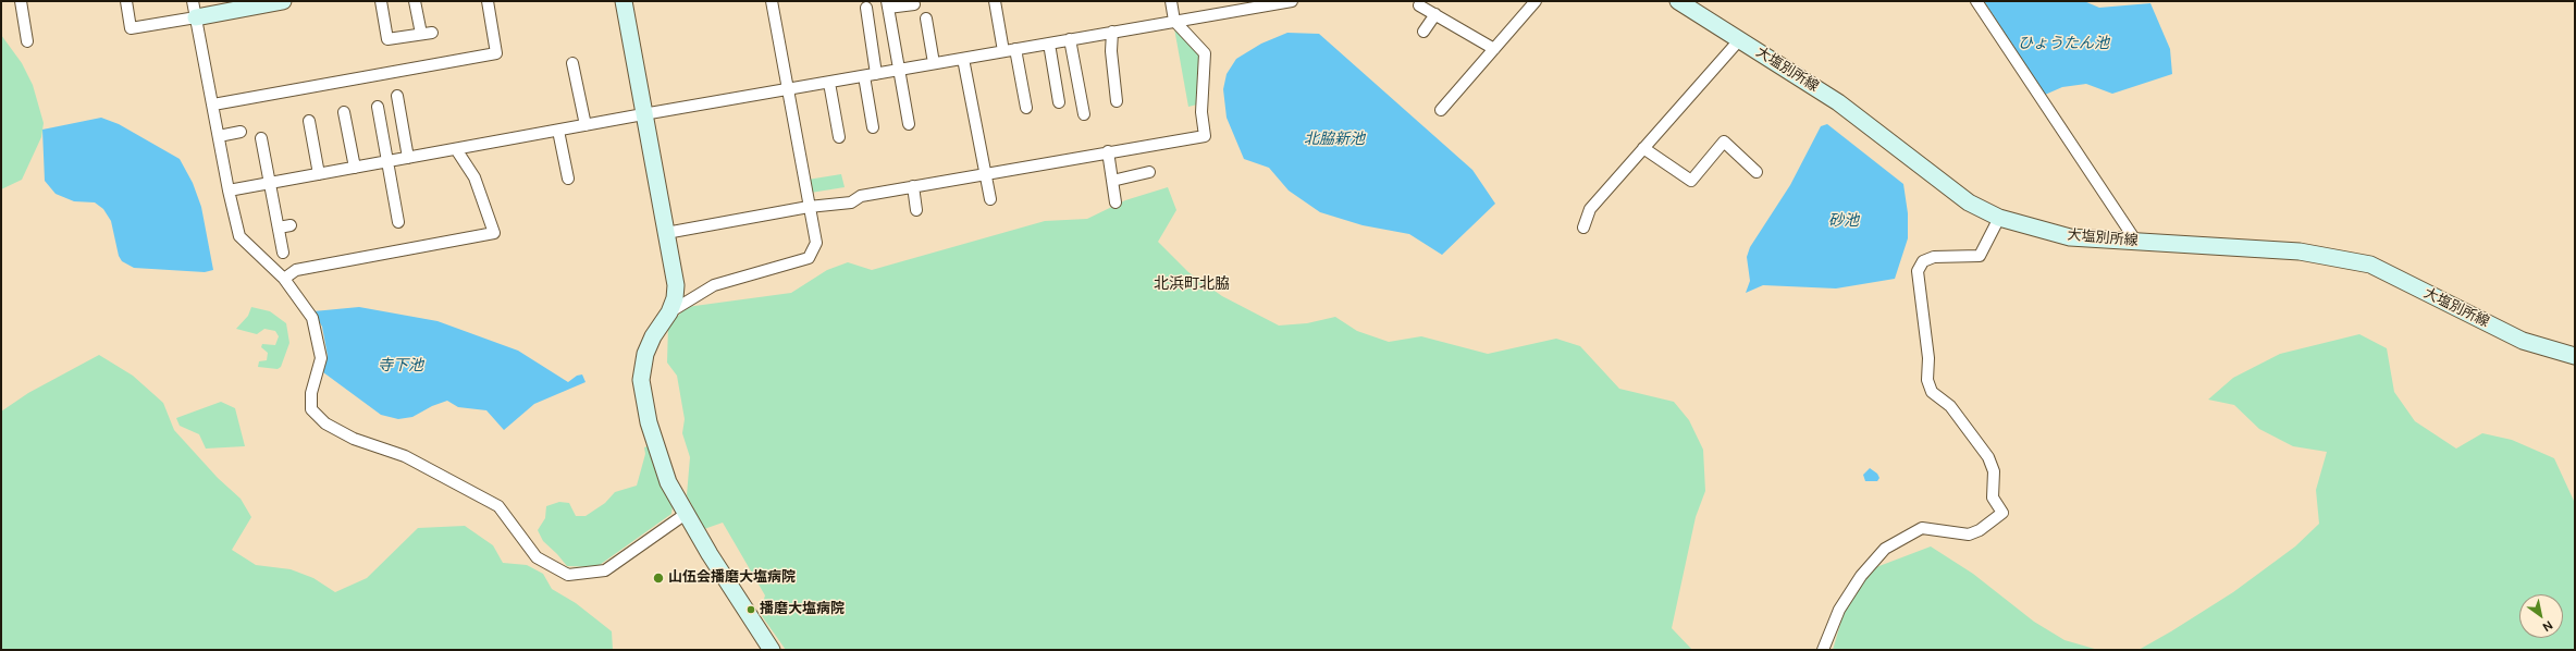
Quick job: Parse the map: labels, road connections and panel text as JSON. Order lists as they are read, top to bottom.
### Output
{
  "streets": {
    "main road": ["大塩別所線"]
  },
  "districts": ["北浜町北脇"],
  "water": [
    "ひょうたん池",
    "北脇新池",
    "砂池",
    "寺下池"
  ],
  "places": ["山伍会播磨大塩病院", "播磨大塩病院"],
  "north": "bottom right"
}
